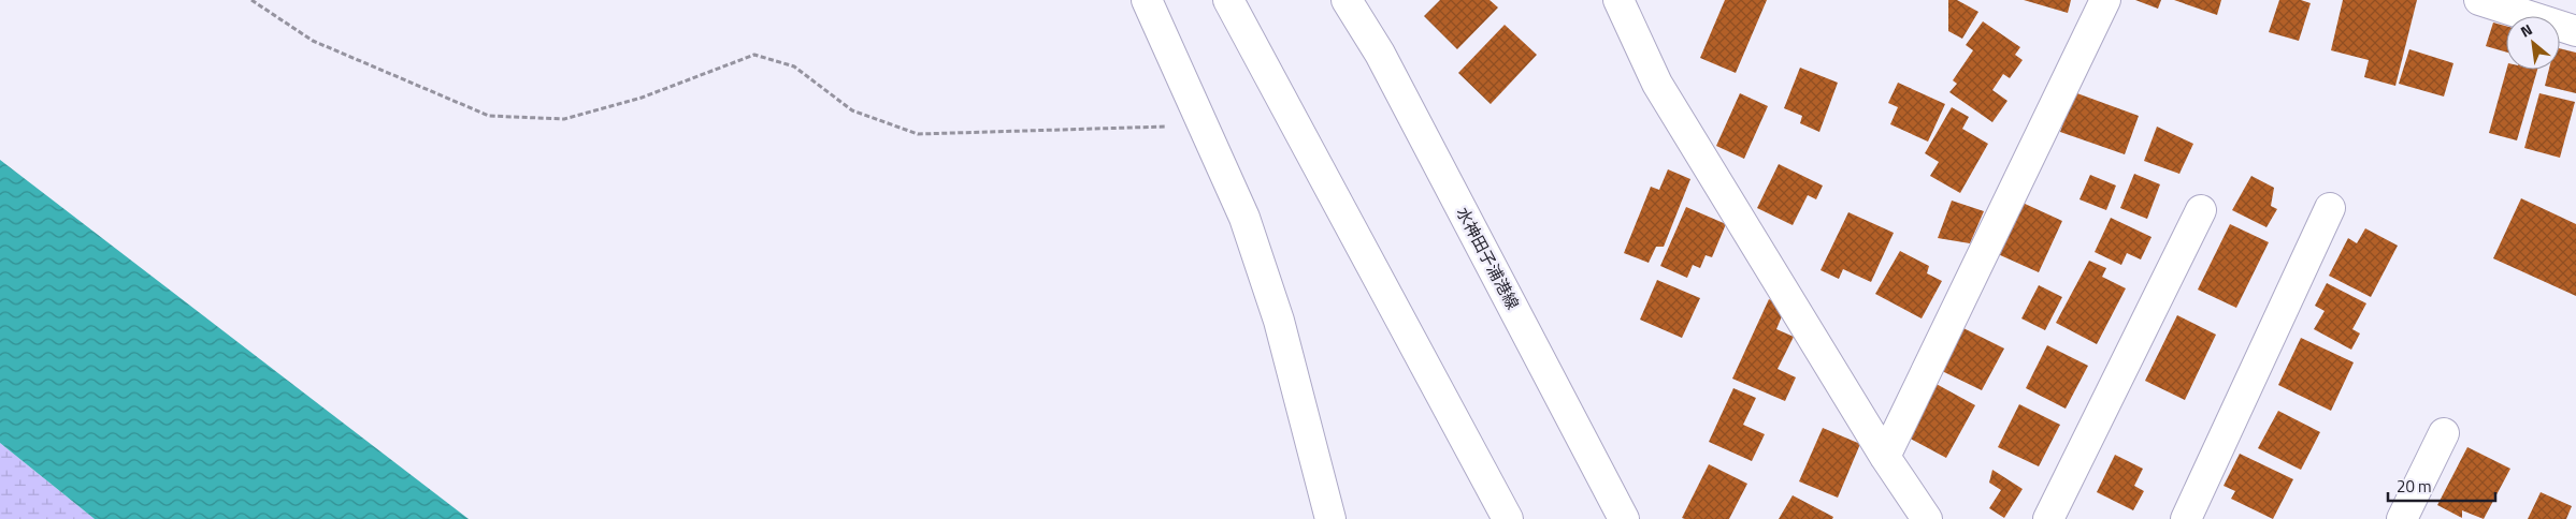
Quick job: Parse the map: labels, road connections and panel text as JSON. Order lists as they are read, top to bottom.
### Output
{
  "streets": {
    "street": ["水神田子浦港線"]
  },
  "scale_bar": "20 m",
  "north": "top left"
}
